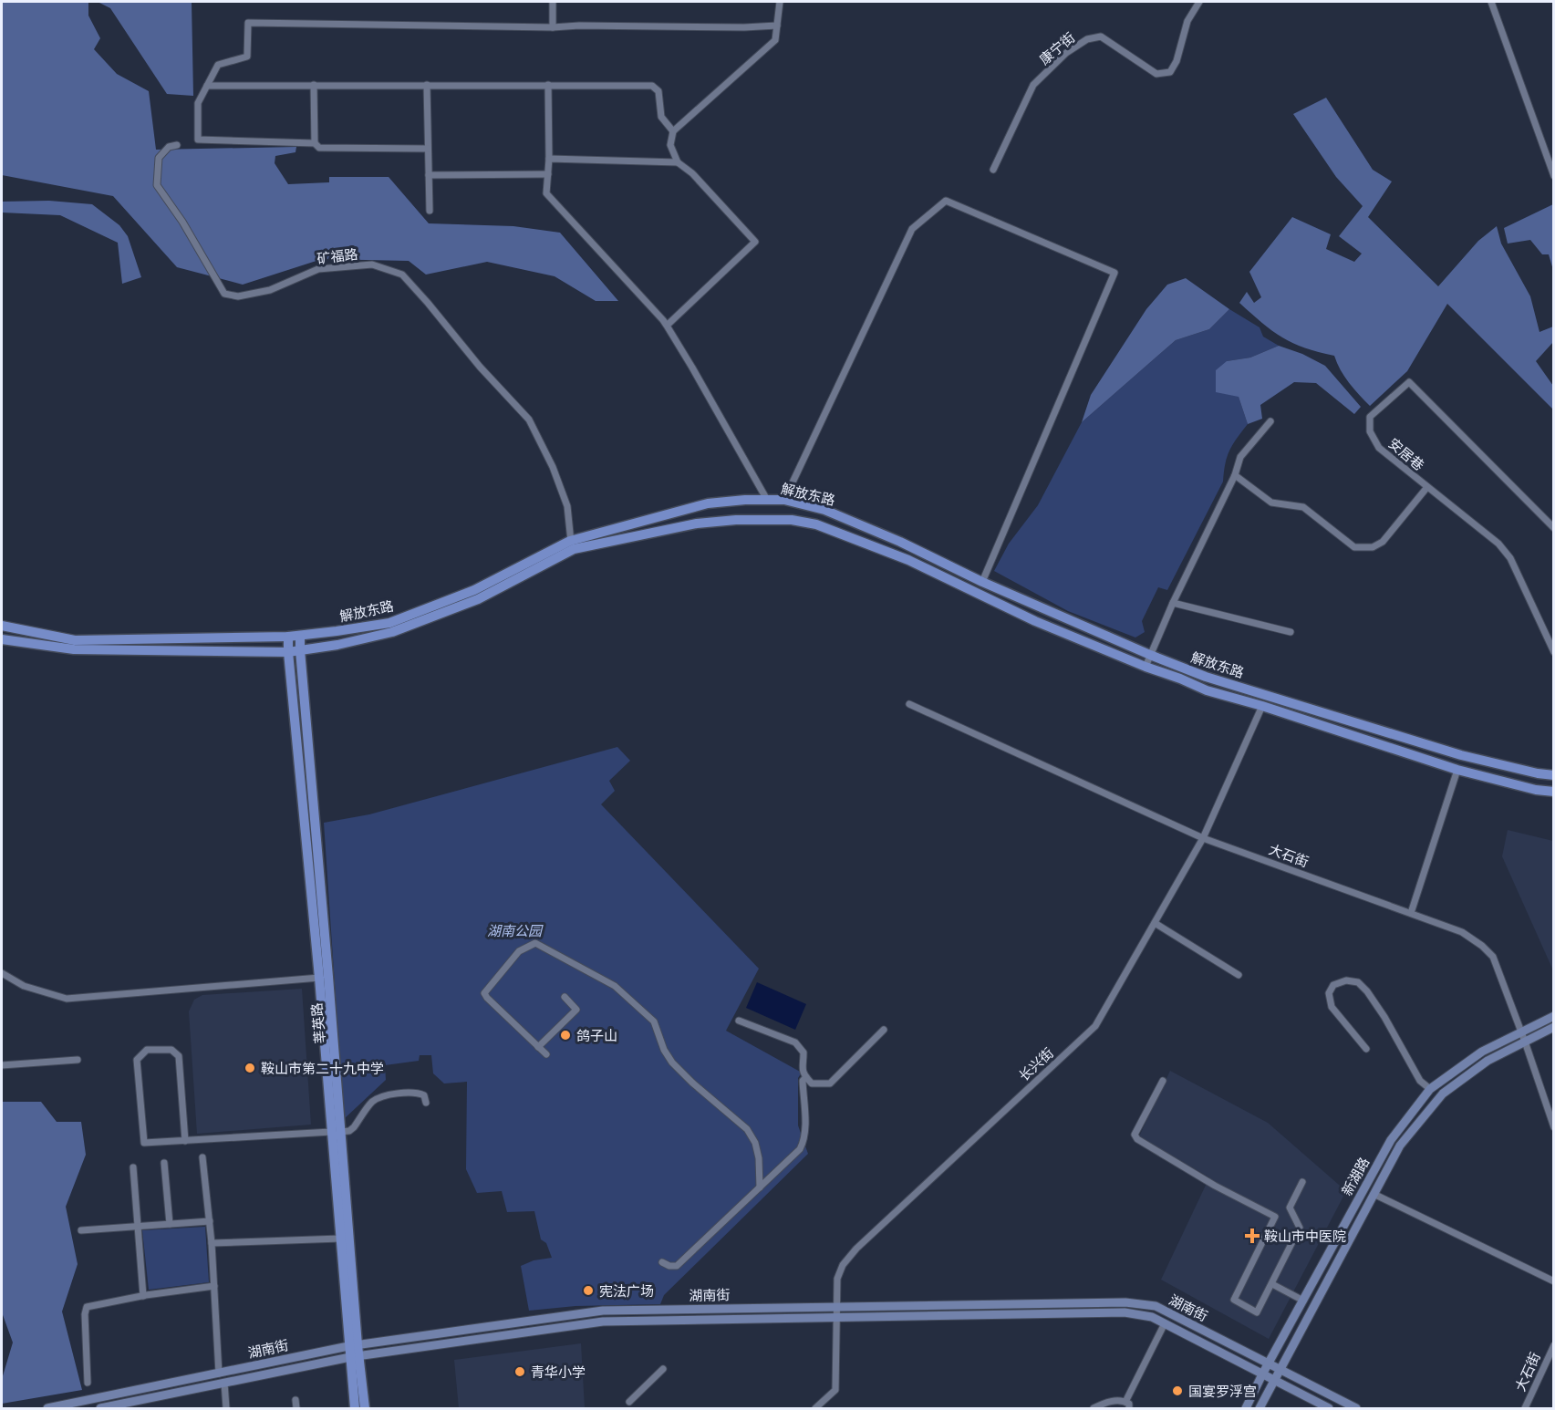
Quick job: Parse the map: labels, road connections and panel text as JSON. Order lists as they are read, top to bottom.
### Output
{
  "streets": {
    "main road": [
      "解放东路",
      "莘英路",
      "新湖路",
      "湖南街"
    ],
    "street": [
      "康宁街",
      "矿福路",
      "安居巷",
      "大石街",
      "长兴街"
    ]
  },
  "crossings": [
    ["矿福路", "解放东路"],
    ["解放东路", "莘英路"],
    ["解放东路", "长兴街"],
    ["大石街", "长兴街"],
    ["大石街", "新湖路"],
    ["莘英路", "湖南街"],
    ["长兴街", "湖南街"],
    ["新湖路", "湖南街"]
  ],
  "parks": ["湖南公园"],
  "places": {
    "other": [
      "鸽子山",
      "鞍山市第二十九中学",
      "宪法广场",
      "青华小学",
      "国宴罗浮宫"
    ],
    "health": ["鞍山市中医院"]
  }
}
